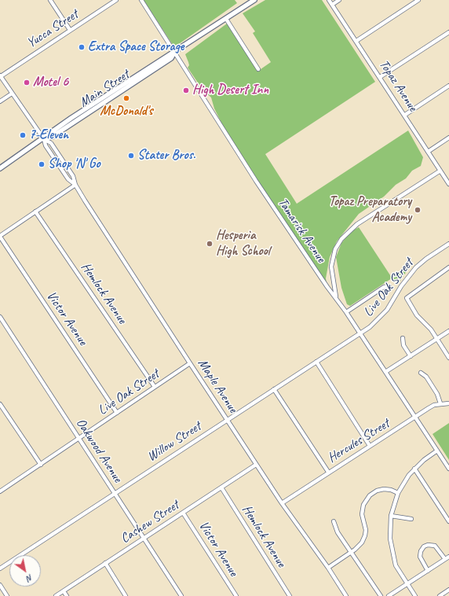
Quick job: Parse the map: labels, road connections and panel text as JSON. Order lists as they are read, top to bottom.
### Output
{
  "streets": {
    "main road": ["Main Street"],
    "street": [
      "Yucca Street",
      "Topaz Avenue",
      "Tamarisk Avenue",
      "Live Oak Street",
      "Hemlock Avenue",
      "Victor Avenue",
      "Maple Avenue",
      "Hercules Street",
      "Willow Street",
      "Oakwood Avenue",
      "Cashew Street"
    ]
  },
  "crossings": [
    ["Yucca Street", "Maple Avenue"],
    ["Main Street", "Tamarisk Avenue"],
    ["Main Street", "Maple Avenue"],
    ["Tamarisk Avenue", "Live Oak Street"],
    ["Tamarisk Avenue", "Hercules Street"],
    ["Tamarisk Avenue", "Willow Street"],
    ["Live Oak Street", "Hemlock Avenue"],
    ["Live Oak Street", "Victor Avenue"],
    ["Live Oak Street", "Maple Avenue"],
    ["Live Oak Street", "Willow Street"],
    ["Live Oak Street", "Oakwood Avenue"],
    ["Hemlock Avenue", "Cashew Street"],
    ["Victor Avenue", "Cashew Street"],
    ["Maple Avenue", "Hercules Street"],
    ["Maple Avenue", "Willow Street"],
    ["Maple Avenue", "Cashew Street"],
    ["Willow Street", "Oakwood Avenue"],
    ["Oakwood Avenue", "Cashew Street"]
  ],
  "places": [
    "Extra Space Storage",
    "Motel 6",
    "High Desert Inn",
    "McDonald's",
    "7-Eleven",
    "Stater Bros.",
    "Shop 'N' Go",
    "Topaz Preparatory Academy",
    "Hesperia High School"
  ],
  "north": "bottom right"
}
